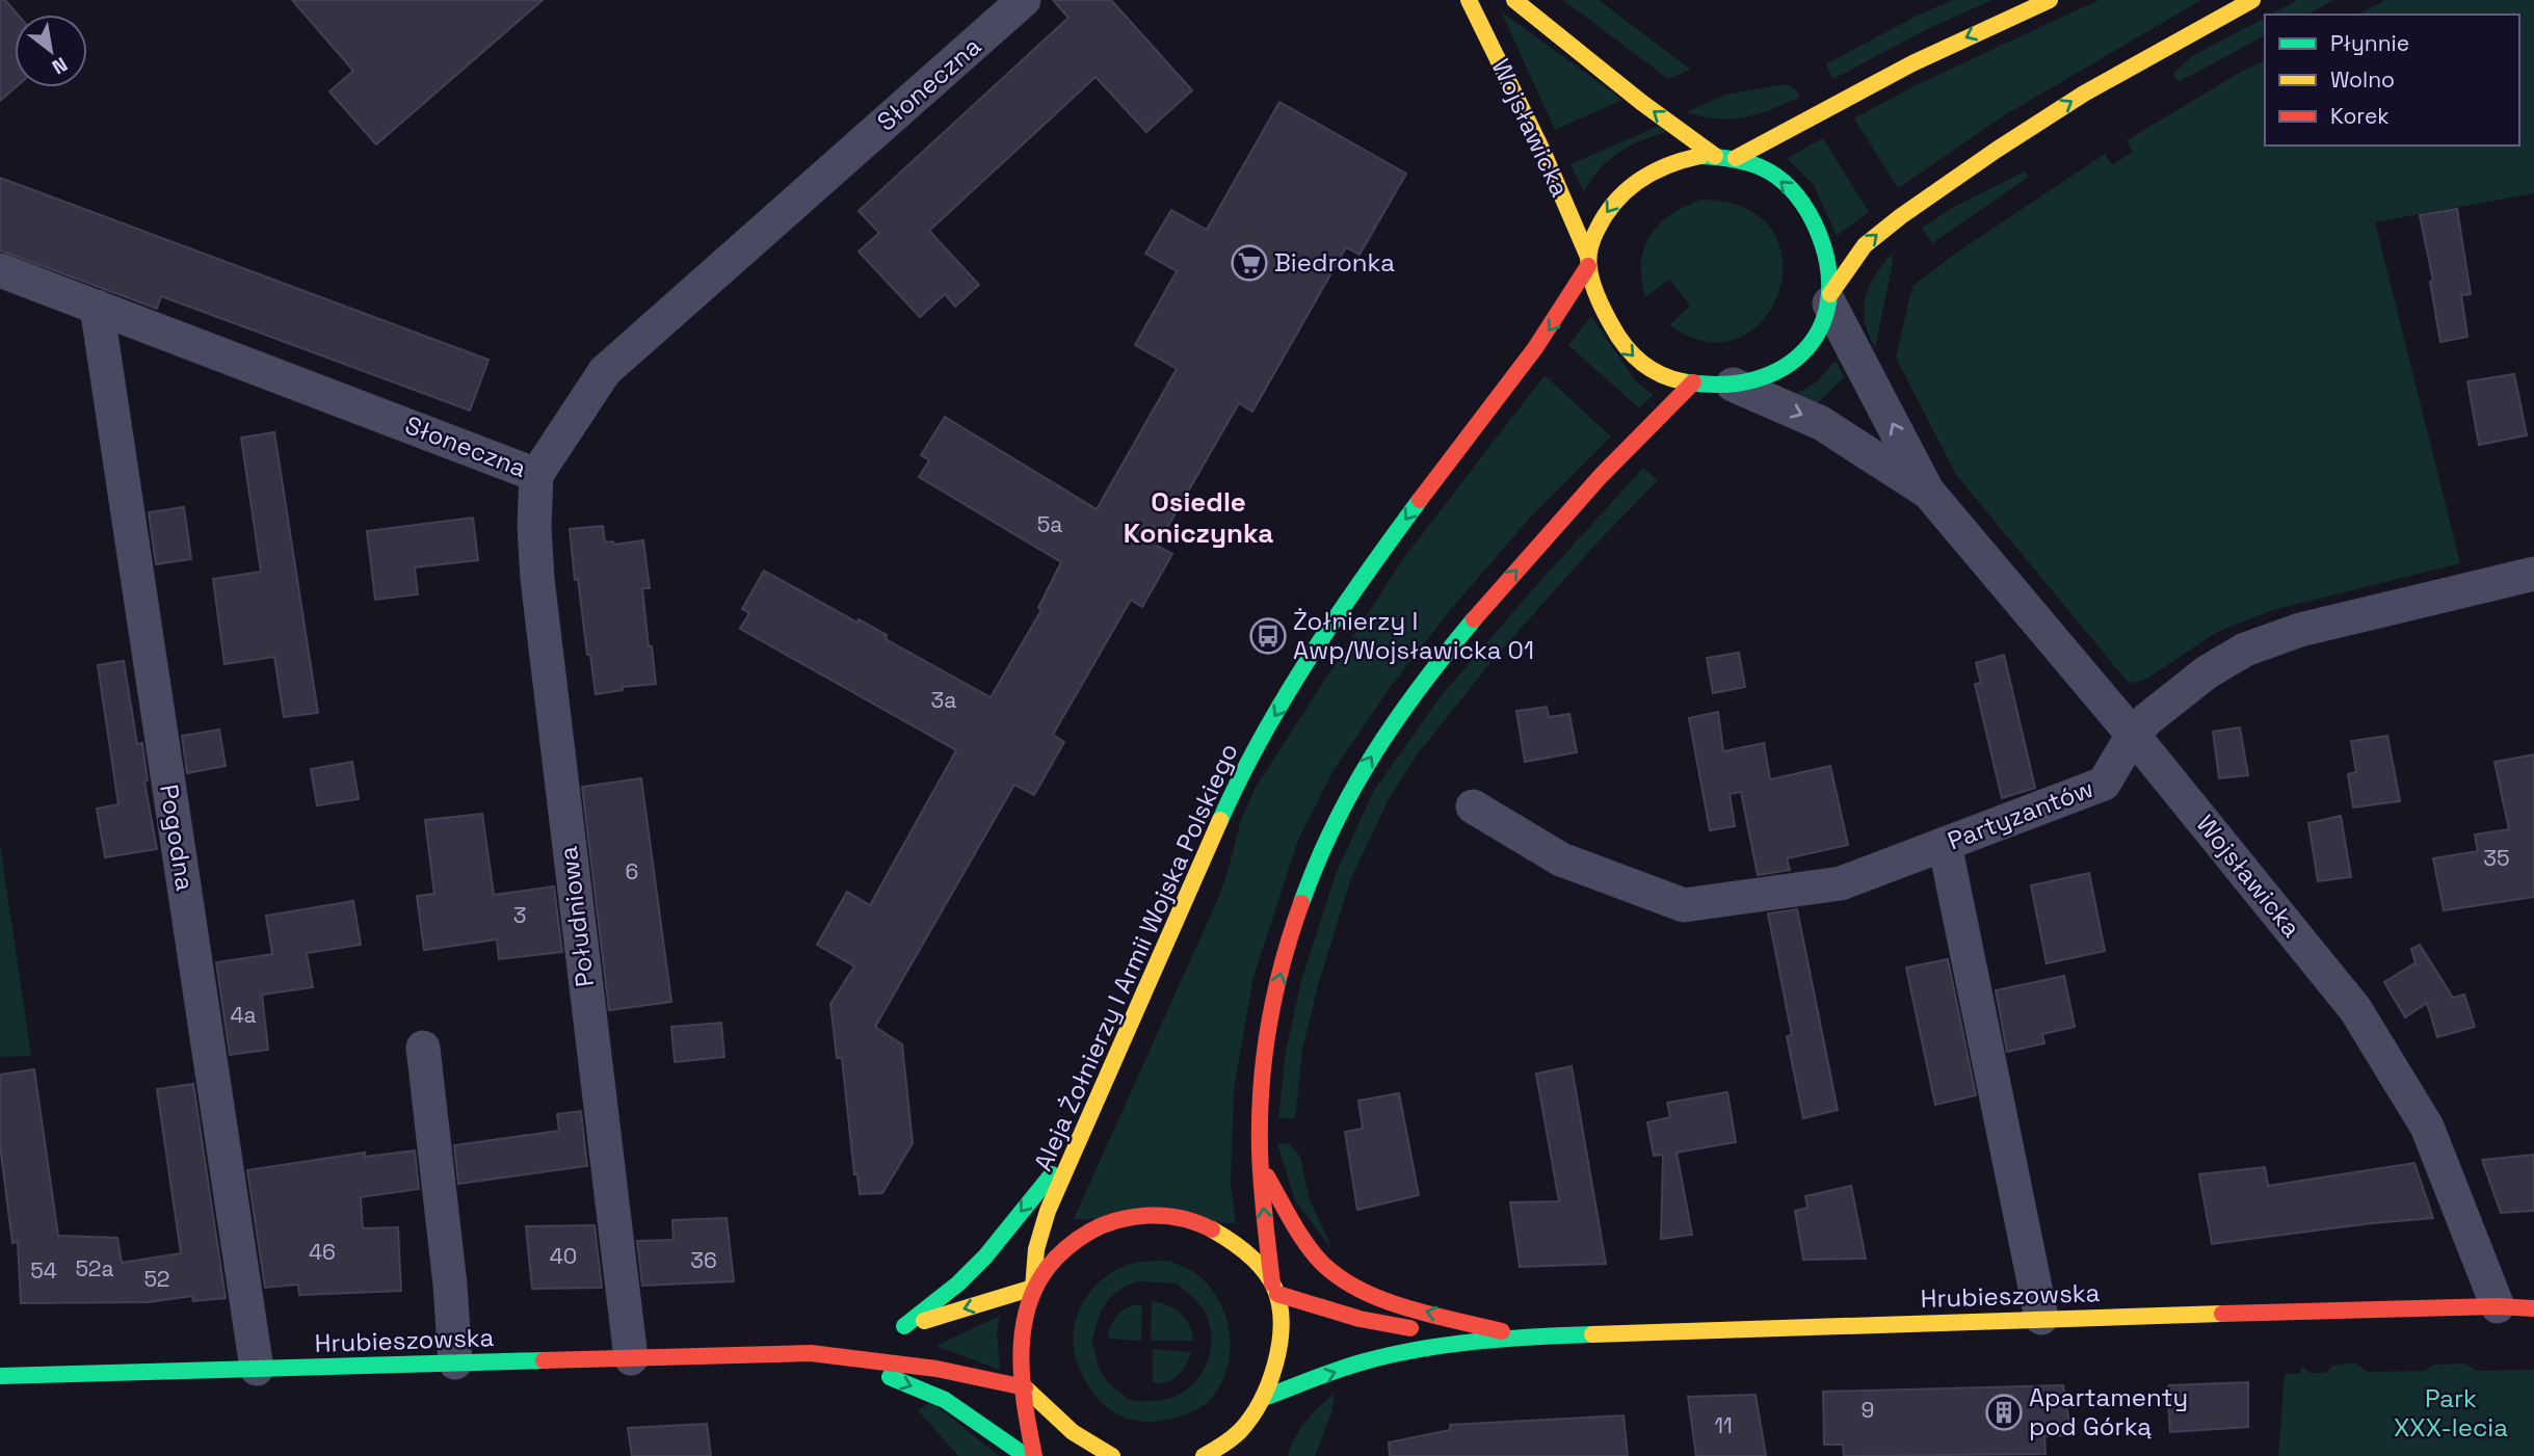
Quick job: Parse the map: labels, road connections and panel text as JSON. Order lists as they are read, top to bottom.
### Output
{
  "streets": {
    "main road": ["Wojsławicka", "Aleja Żołnierzy I Armii Wojska Polskiego", "Hrubieszowska"],
    "street": [
      "Słoneczna",
      "Partyzantów",
      "Pogodna",
      "Południowa"
    ]
  },
  "crossings": [
    ["Słoneczna", "Pogodna"],
    ["Słoneczna", "Południowa"],
    ["Wojsławicka", "Partyzantów"],
    ["Wojsławicka", "Aleja Żołnierzy I Armii Wojska Polskiego"],
    ["Wojsławicka", "Hrubieszowska"],
    ["Pogodna", "Hrubieszowska"],
    ["Południowa", "Hrubieszowska"]
  ],
  "districts": ["Osiedle Koniczynka"],
  "parks": ["Park XXX-lecia"],
  "places": {
    "supermarket": ["Biedronka"],
    "bus stop": ["Żołnierzy I Awp/Wojsławicka 01"],
    "building": ["Apartamenty pod Górką"]
  },
  "house_numbers": [
    "5a",
    "3a",
    "35",
    "6",
    "3",
    "4a",
    "46",
    "40",
    "36",
    "52a",
    "54",
    "52",
    "9",
    "11"
  ],
  "legend": ["Płynnie", "Wolno", "Korek"],
  "north": "bottom right"
}
